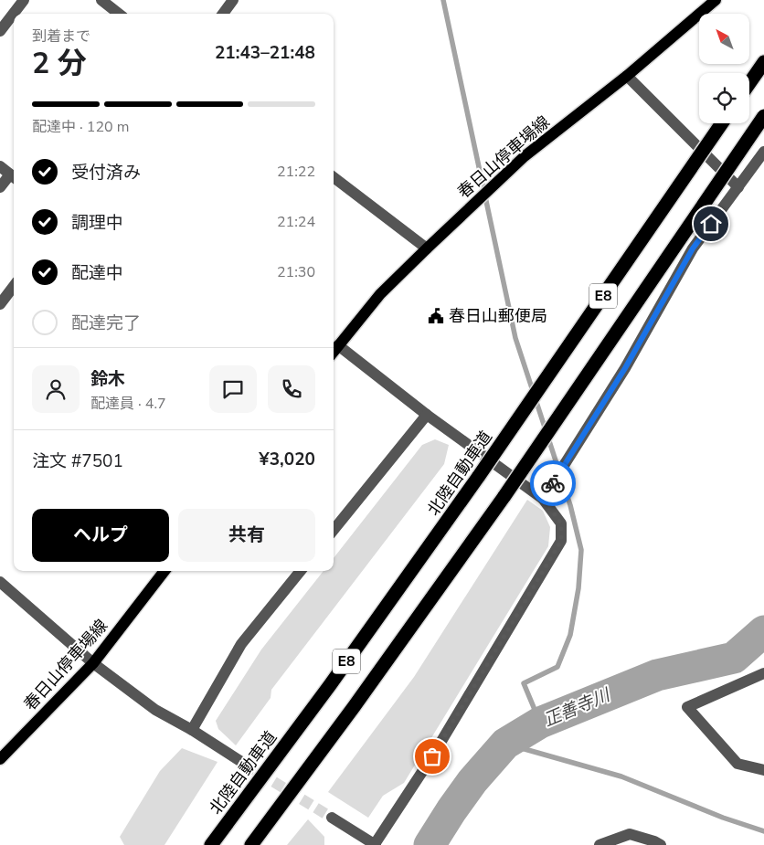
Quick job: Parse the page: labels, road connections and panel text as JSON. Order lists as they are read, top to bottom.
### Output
{
  "streets": {
    "highway": ["E8", "北陸自動車道"],
    "main road": ["春日山停車場線"]
  },
  "water": ["正善寺川"],
  "places": {
    "public building": ["春日山郵便局"]
  },
  "north": "top left",
  "page": {
    "heading": ["2 分", "到着まで", "21:43–21:48"],
    "panel": [
      "鈴木",
      "配達員 · 4.7",
      "注文 #7501",
      "¥3,020"
    ],
    "bar": "配達中 · 120 m",
    "list": [
      ["受付済み", "21:22"],
      ["調理中", "21:24"],
      ["配達中", "21:30"],
      "配達完了"
    ],
    "buttons": ["ヘルプ", "共有"]
  }
}
